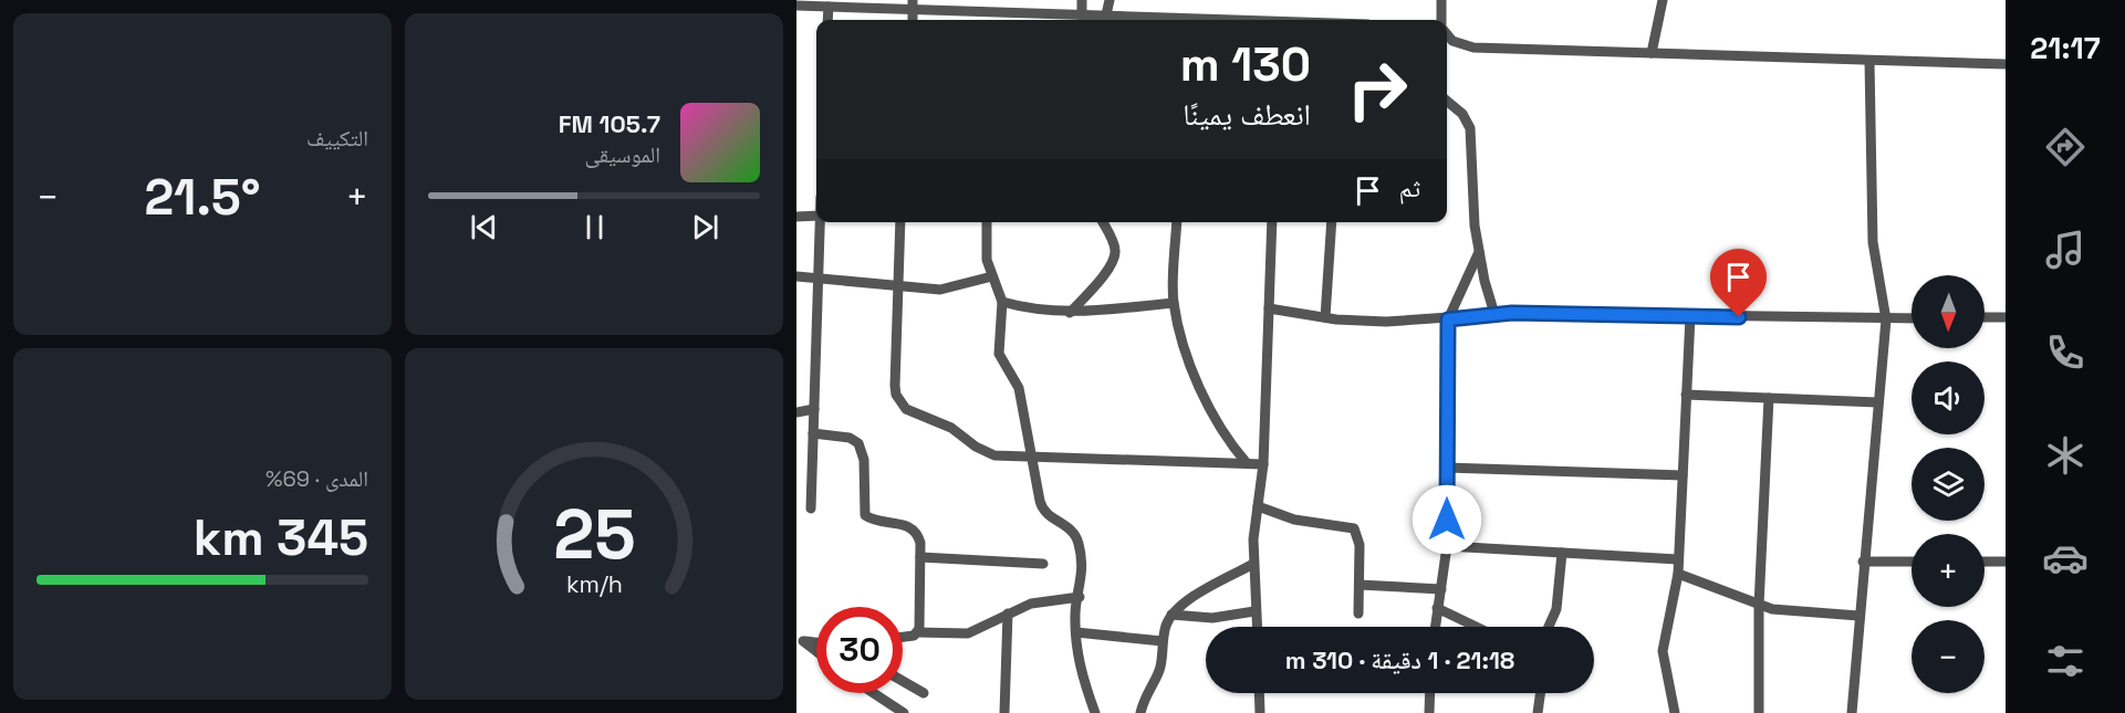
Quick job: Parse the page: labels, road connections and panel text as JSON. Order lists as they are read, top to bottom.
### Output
{
  "north": "bottom",
  "page": {
    "tabs": "21:17",
    "tile": [
      "التكييف",
      ["المدى · 69%", "345 km"]
    ],
    "turn": ["130 m", "انعطف يمينًا"],
    "song": ["105.7 FM", "الموسيقى"],
    "then": "ثم",
    "heat": ["−", "21.5°", "+"],
    "map_buttons": ["+", "−"],
    "limit": "30",
    "trip": "21:18 · 1 دقيقة · 310 m",
    "gauge": ["25", "km/h"]
  }
}
